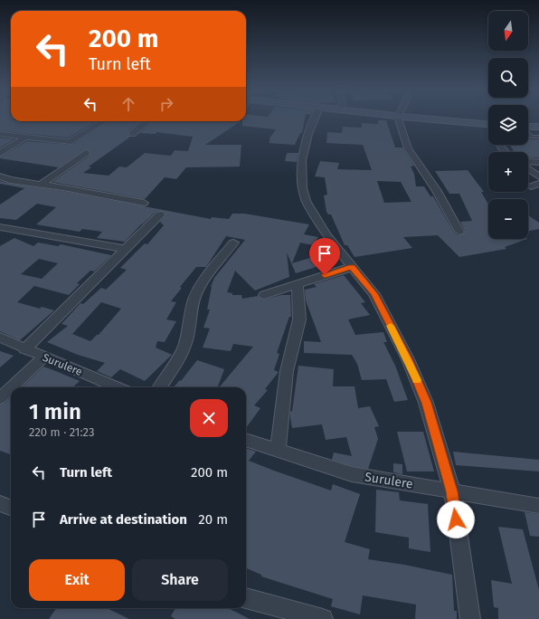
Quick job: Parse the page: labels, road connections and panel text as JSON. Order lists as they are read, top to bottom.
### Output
{
  "streets": {
    "street": ["Surulere"]
  },
  "north": "bottom",
  "page": {
    "map_buttons": ["+", "−"],
    "turn": ["200 m", "Turn left"],
    "heading": ["1 min", "220 m · 21:23"],
    "list": [
      {
        "name": "Turn left",
        "value": "200 m"
      },
      {
        "name": "Arrive at destination",
        "value": "20 m"
      }
    ],
    "buttons": ["Exit", "Share"]
  }
}
